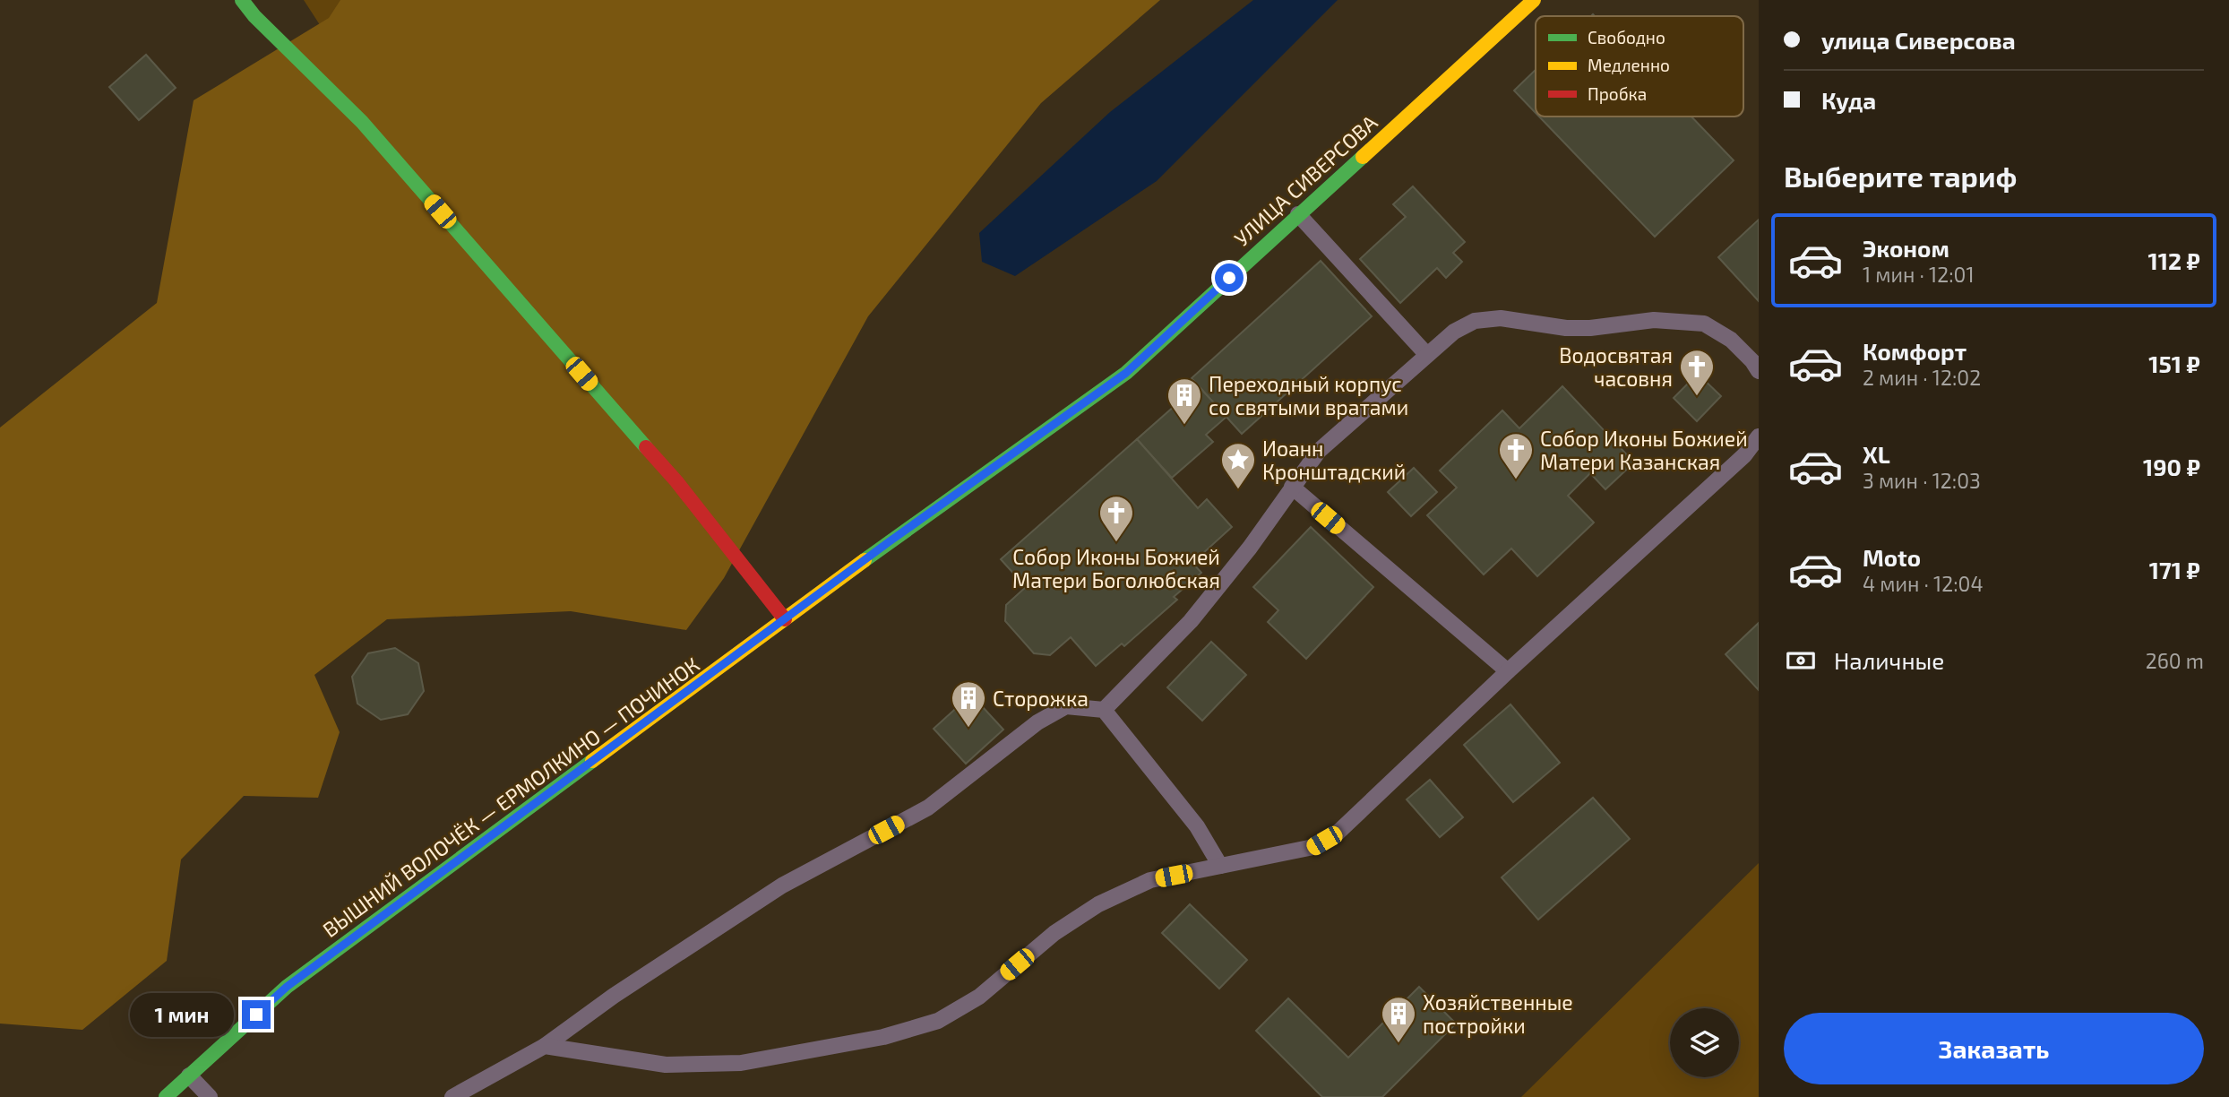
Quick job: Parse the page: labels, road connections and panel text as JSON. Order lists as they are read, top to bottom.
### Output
{
  "streets": {
    "street": ["УЛИЦА СИВЕРСОВА", "ВЫШНИЙ ВОЛОЧЁК — ЕРМОЛКИНО — ПОЧИНОК"]
  },
  "crossings": [
    ["УЛИЦА СИВЕРСОВА", "ВЫШНИЙ ВОЛОЧЁК — ЕРМОЛКИНО — ПОЧИНОК"]
  ],
  "places": {
    "church": ["Водосвятая часовня", "Собор Иконы Божией Матери Казанская", "Собор Иконы Божией Матери Боголюбская"],
    "building": ["Переходный корпус со святыми вратами", "Сторожка", "Хозяйственные постройки"],
    "place": ["Иоанн Кронштадский"]
  },
  "legend": ["Свободно", "Медленно", "Пробка"],
  "page": {
    "banner": ["улица Сиверсова", "Куда"],
    "heading": "Выберите тариф",
    "list": [
      {
        "name": "Эконом",
        "note": "1 мин · 12:01",
        "value": "112 ₽"
      },
      {
        "name": "Комфорт",
        "note": "2 мин · 12:02",
        "value": "151 ₽"
      },
      {
        "name": "XL",
        "note": "3 мин · 12:03",
        "value": "190 ₽"
      },
      {
        "name": "Moto",
        "note": "4 мин · 12:04",
        "value": "171 ₽"
      }
    ],
    "pay": ["Наличные", "260 m"],
    "bubble": "1 мин",
    "buttons": "Заказать"
  }
}
